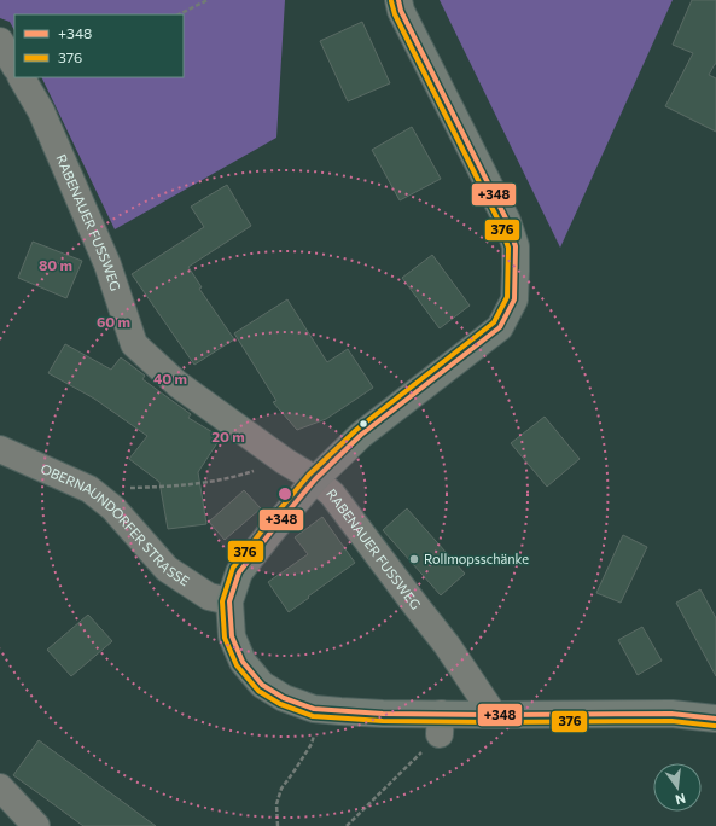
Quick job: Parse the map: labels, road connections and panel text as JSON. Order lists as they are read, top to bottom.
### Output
{
  "streets": {
    "street": ["RABENAUER FUSSWEG", "OBERNAUNDORFER STRASSE"]
  },
  "places": ["Rollmopsschänke"],
  "lines": ["transit line +348", "transit line 376"],
  "legend": ["+348", "376"],
  "north": "bottom",
  "rings": [
    "80 m",
    "60 m",
    "40 m",
    "20 m"
  ]
}
